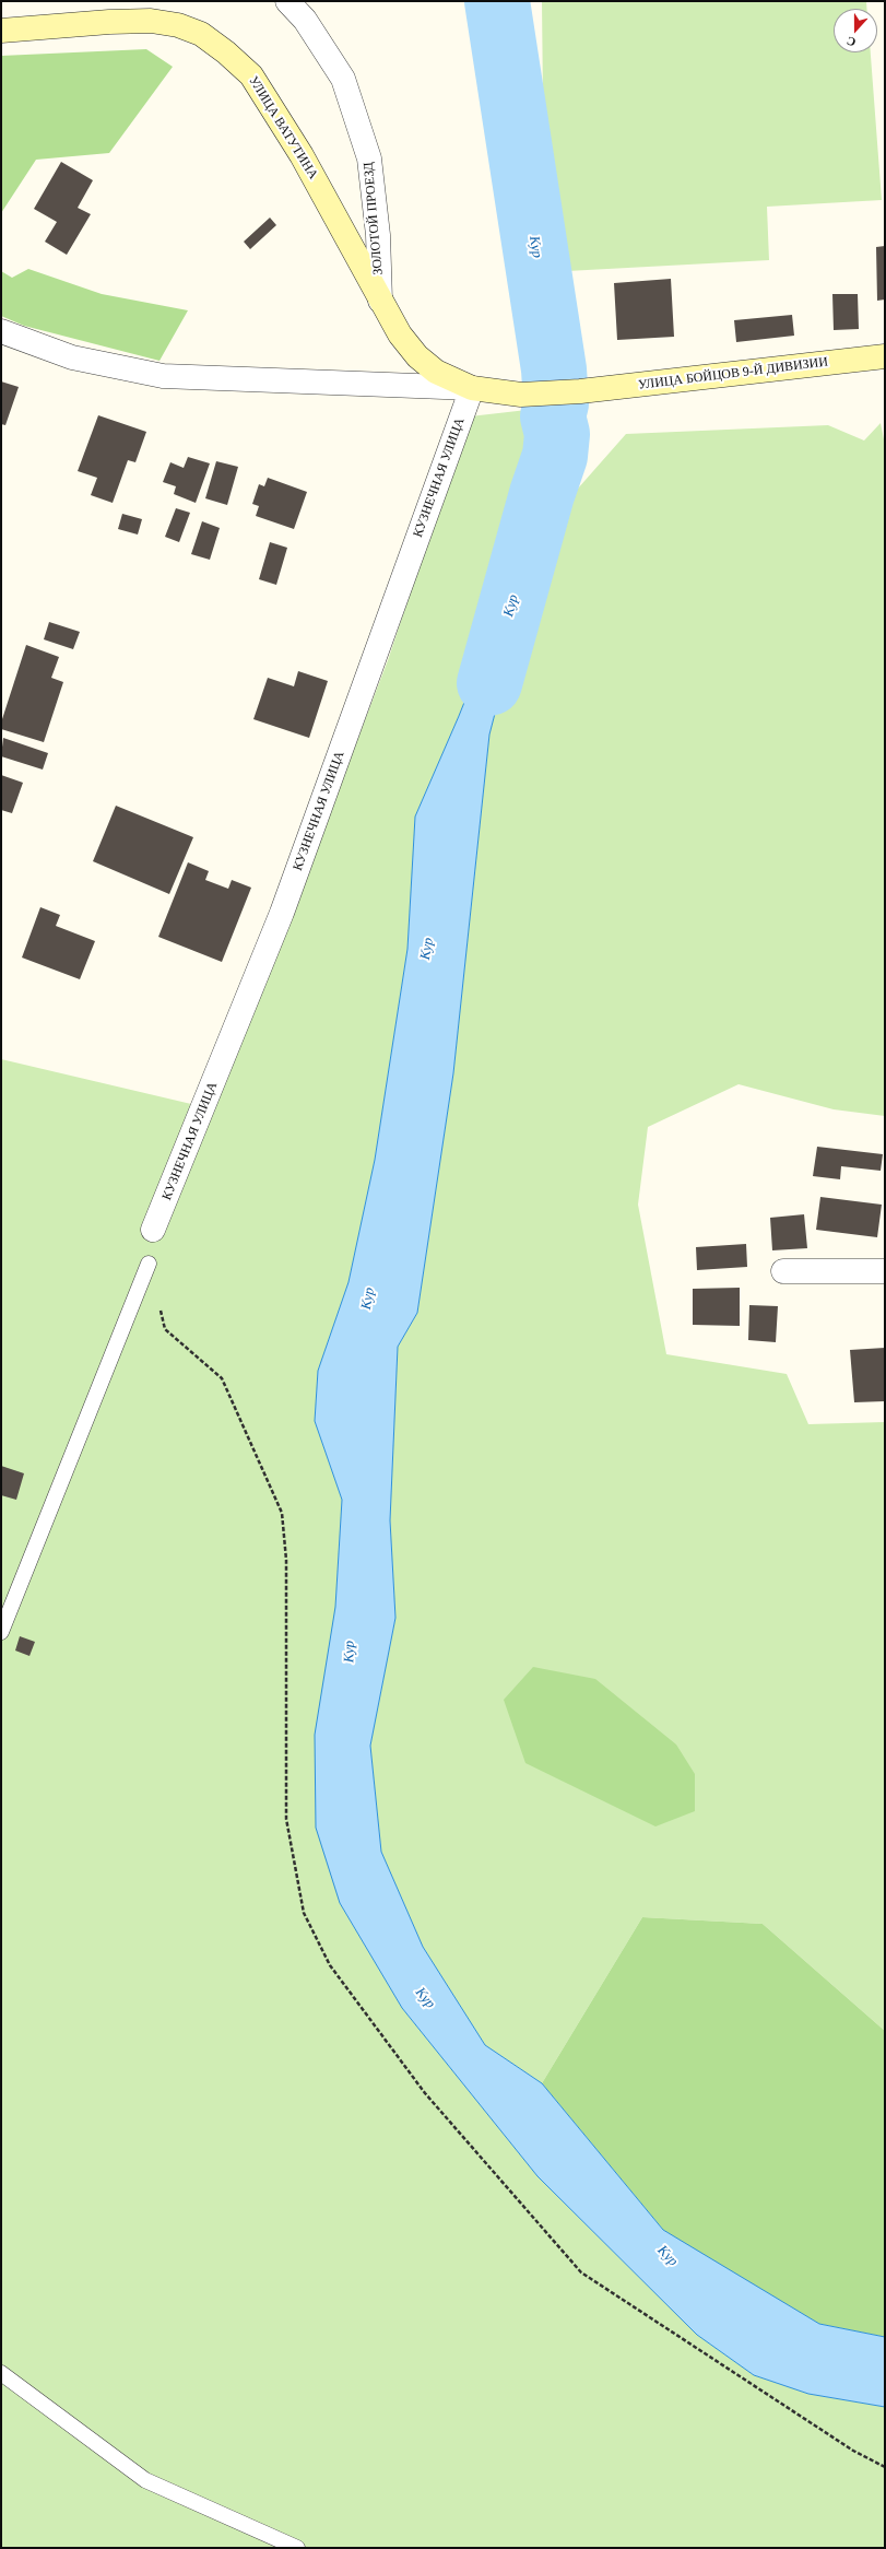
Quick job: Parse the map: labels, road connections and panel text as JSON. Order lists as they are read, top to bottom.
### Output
{
  "streets": {
    "street": [
      "УЛИЦА ВАТУТИНА",
      "ЗОЛОТОЙ ПРОЕЗД",
      "УЛИЦА БОЙЦОВ 9-Й ДИВИЗИИ",
      "КУЗНЕЧНАЯ УЛИЦА"
    ]
  },
  "crossings": [
    ["УЛИЦА ВАТУТИНА", "ЗОЛОТОЙ ПРОЕЗД"],
    ["УЛИЦА ВАТУТИНА", "УЛИЦА БОЙЦОВ 9-Й ДИВИЗИИ"],
    ["УЛИЦА ВАТУТИНА", "КУЗНЕЧНАЯ УЛИЦА"]
  ],
  "water": ["Кур"],
  "north": "bottom"
}
